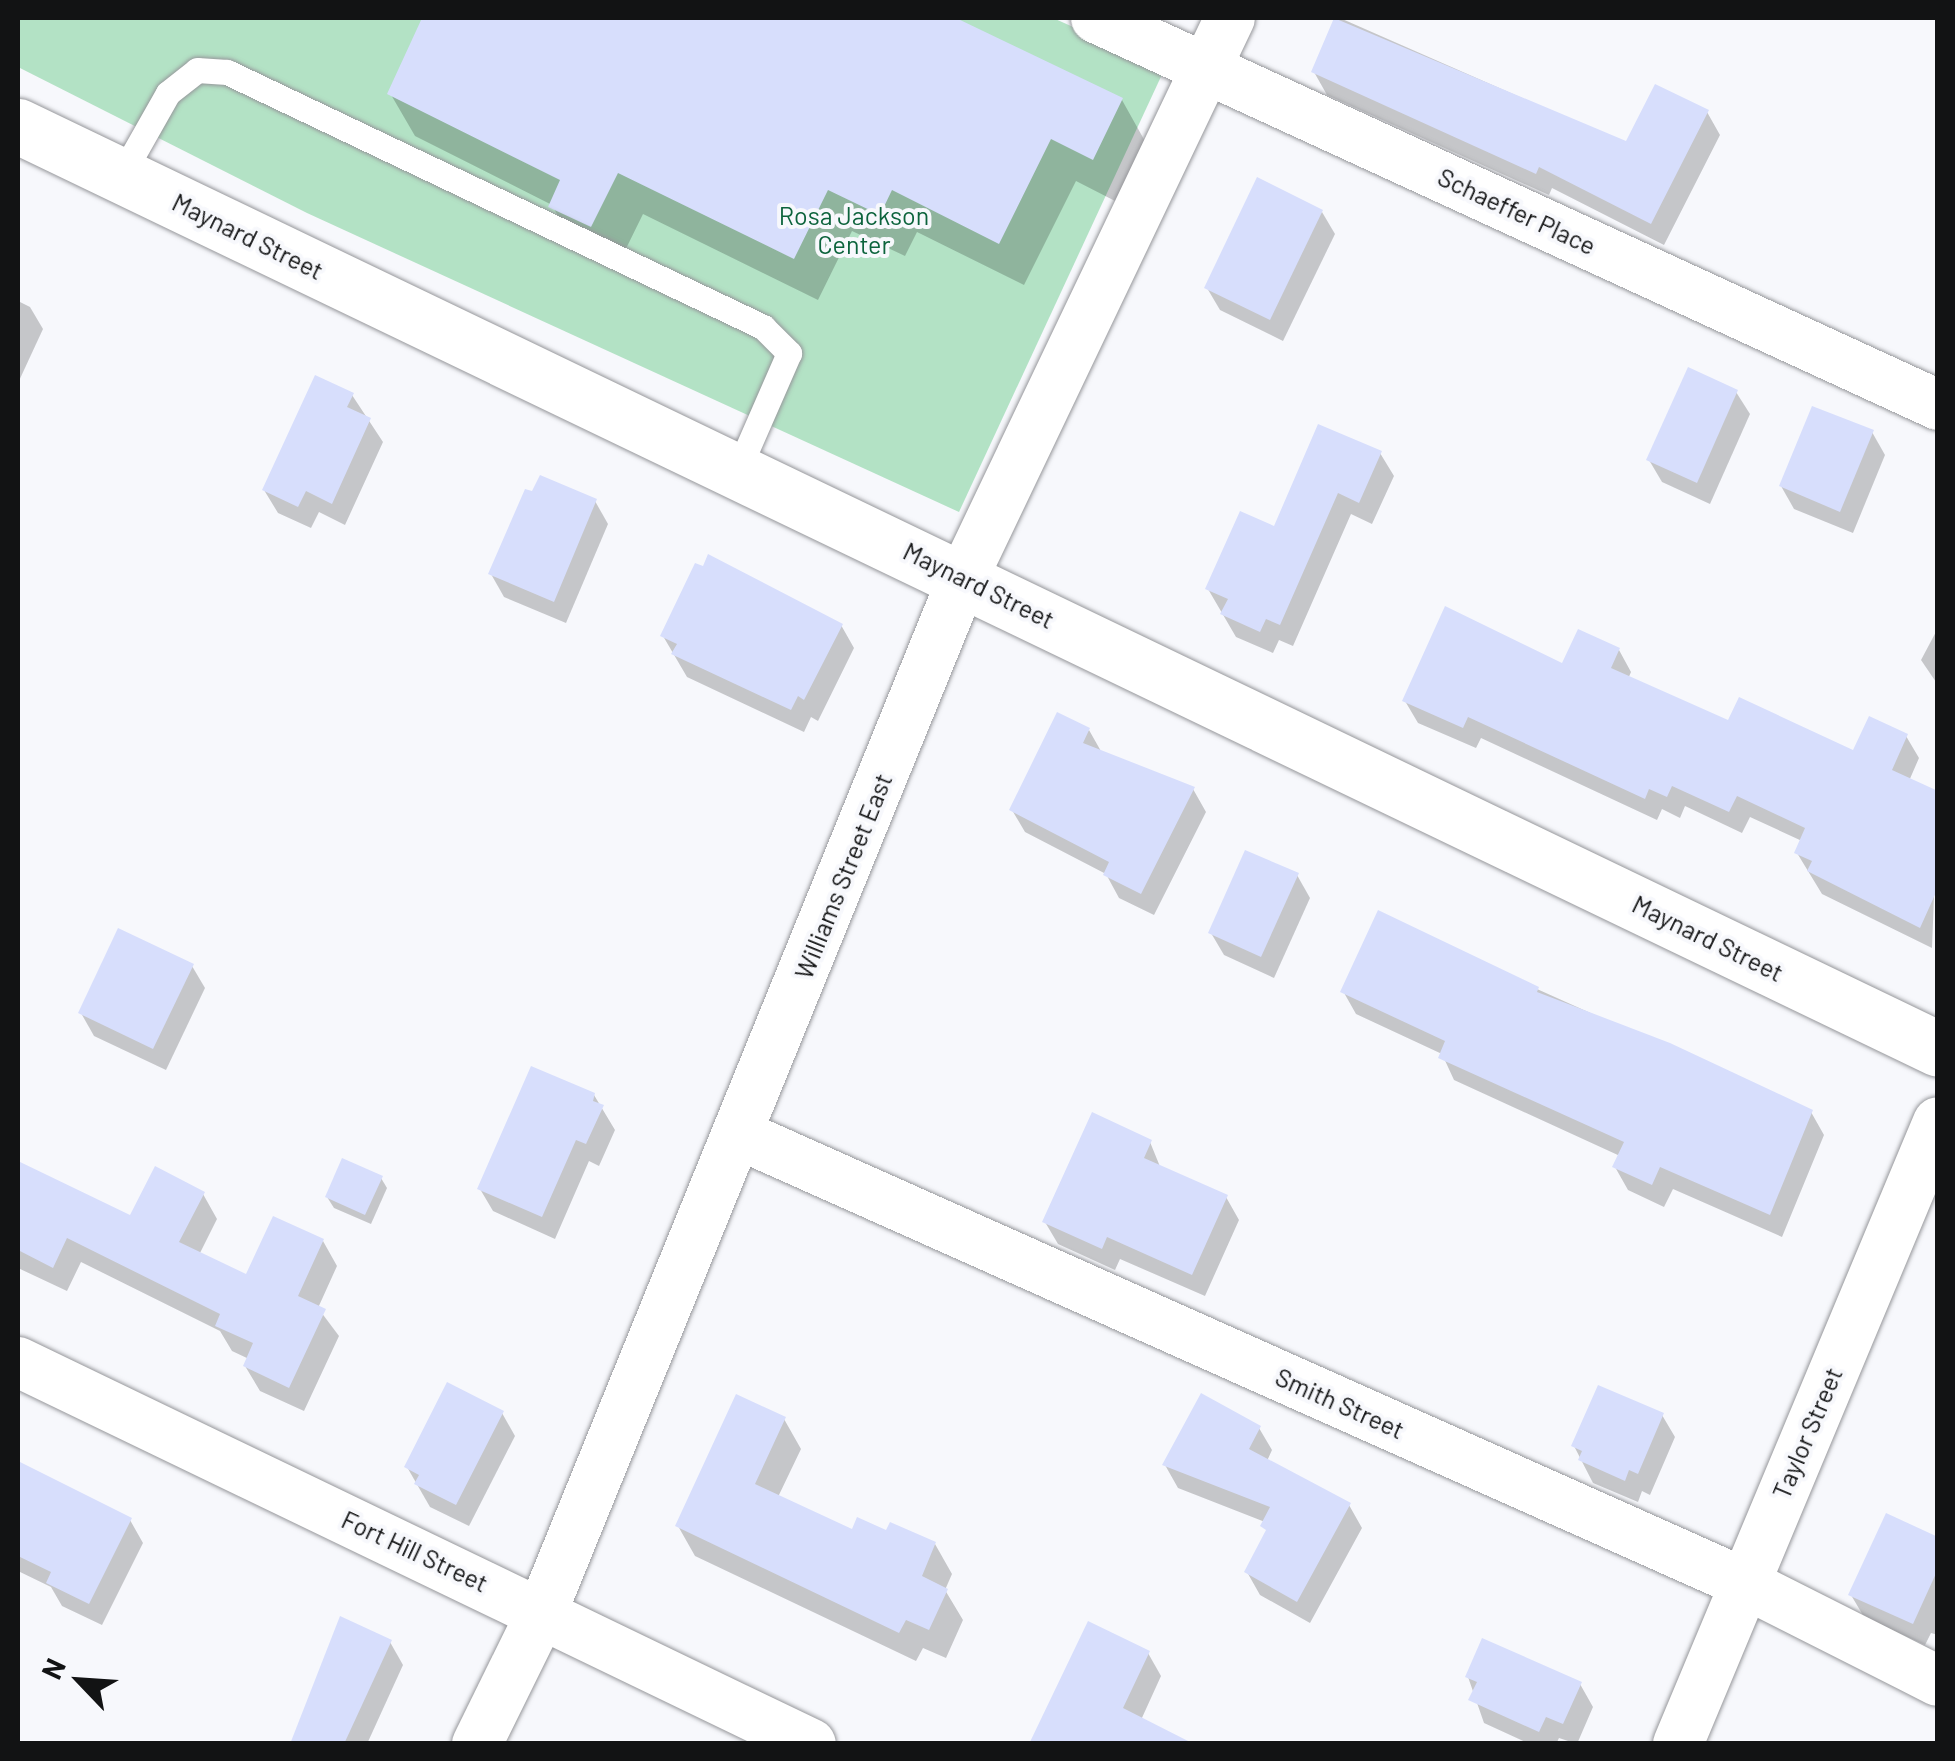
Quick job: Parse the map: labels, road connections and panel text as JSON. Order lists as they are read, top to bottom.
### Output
{
  "streets": {
    "street": [
      "Schaeffer Place",
      "Maynard Street",
      "Williams Street East",
      "Smith Street",
      "Taylor Street",
      "Fort Hill Street"
    ]
  },
  "crossings": [
    ["Schaeffer Place", "Williams Street East"],
    ["Maynard Street", "Williams Street East"],
    ["Williams Street East", "Smith Street"],
    ["Williams Street East", "Fort Hill Street"],
    ["Smith Street", "Taylor Street"]
  ],
  "parks": ["Rosa Jackson Center"],
  "north": "top left"
}
